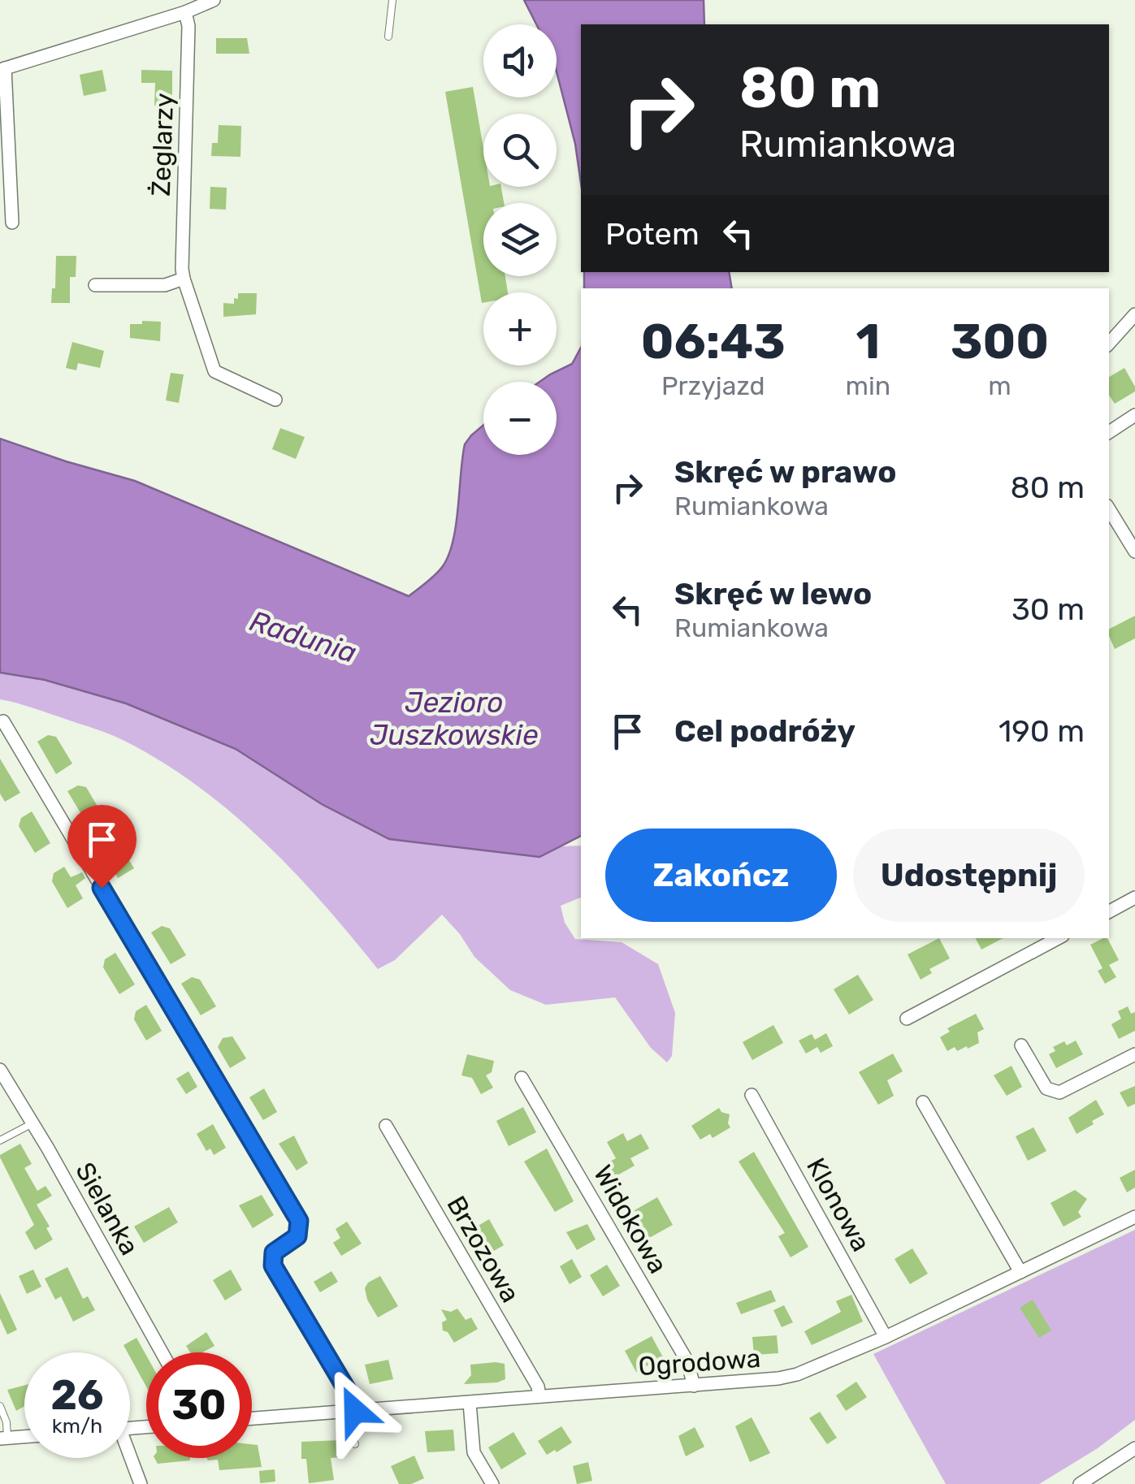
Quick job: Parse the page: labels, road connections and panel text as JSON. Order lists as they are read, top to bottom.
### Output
{
  "streets": {
    "street": [
      "Żeglarzy",
      "Klonowa",
      "Sielanka",
      "Widokowa",
      "Brzozowa",
      "Ogrodowa"
    ]
  },
  "crossings": [
    ["Klonowa", "Ogrodowa"],
    ["Widokowa", "Ogrodowa"],
    ["Brzozowa", "Ogrodowa"]
  ],
  "water": ["Radunia", "Jezioro Juszkowskie"],
  "page": {
    "map_buttons": ["+", "−"],
    "turn": ["80 m", "Rumiankowa"],
    "then": "Potem",
    "eta": [
      "06:43",
      "Przyjazd",
      "1",
      "min",
      "300",
      "m"
    ],
    "list": [
      {
        "name": "Skręć w prawo",
        "note": "Rumiankowa",
        "value": "80 m"
      },
      {
        "name": "Skręć w lewo",
        "note": "Rumiankowa",
        "value": "30 m"
      },
      {
        "name": "Cel podróży",
        "value": "190 m"
      }
    ],
    "buttons": ["Zakończ", "Udostępnij"],
    "speed": "26 km/h",
    "limit": "30"
  }
}
